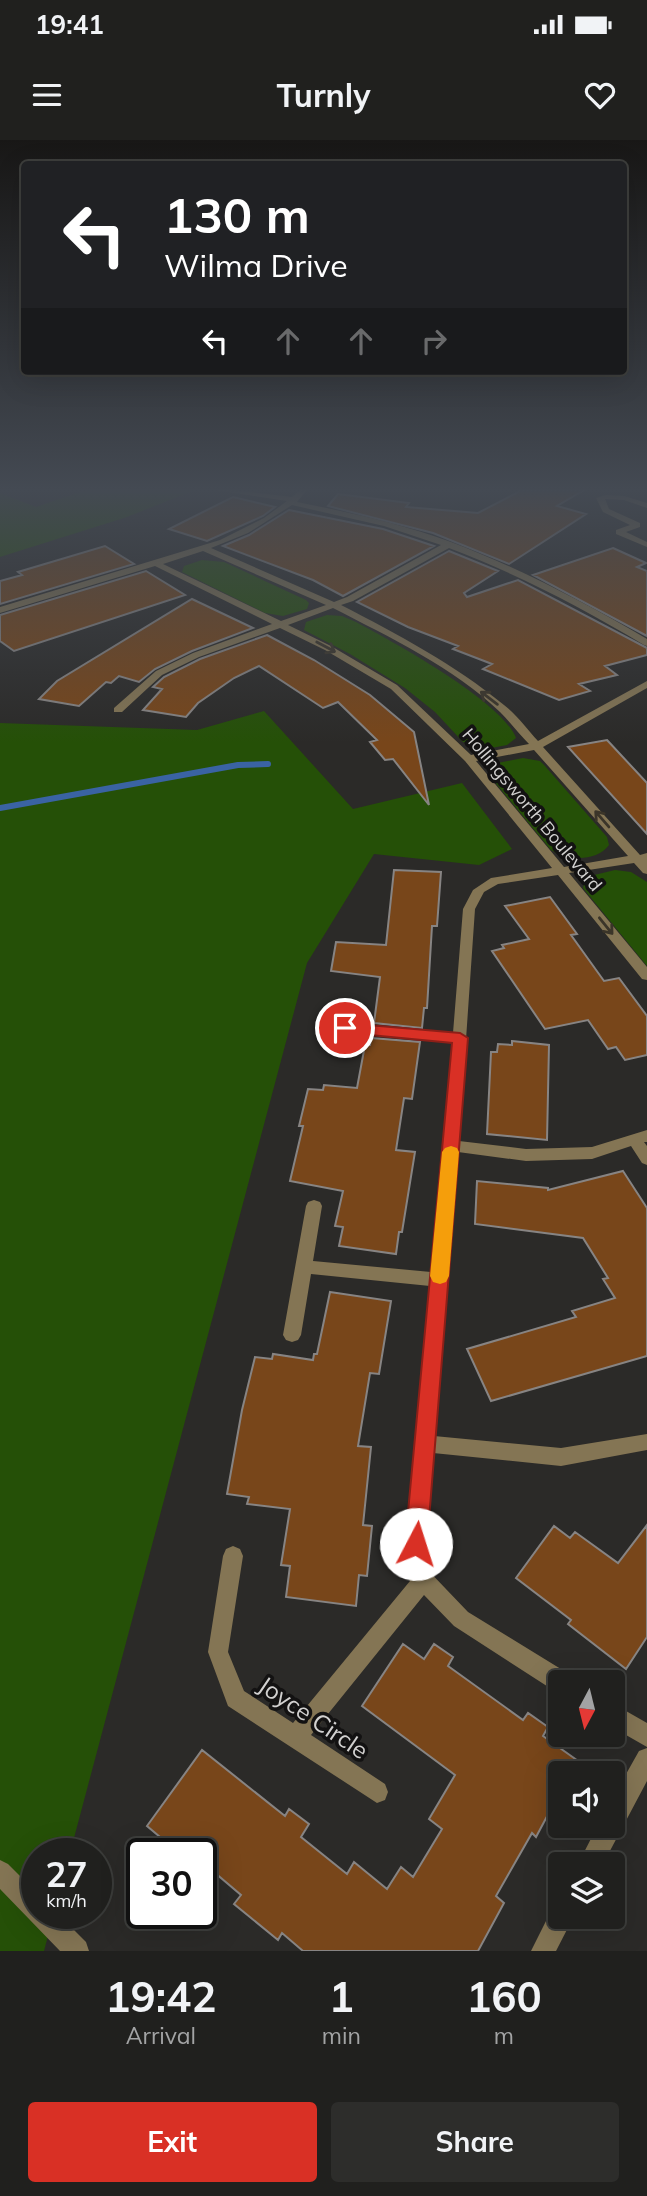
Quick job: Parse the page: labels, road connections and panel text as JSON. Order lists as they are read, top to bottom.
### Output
{
  "streets": {
    "street": ["Hollingsworth Boulevard", "Joyce Circle"]
  },
  "north": "bottom",
  "page": {
    "status": "19:41",
    "header": "Turnly",
    "turn": ["130 m", "Wilma Drive"],
    "speed": "27 km/h",
    "limit": "30",
    "eta": [
      "19:42",
      "Arrival",
      "1",
      "min",
      "160",
      "m"
    ],
    "buttons": ["Exit", "Share"]
  }
}
